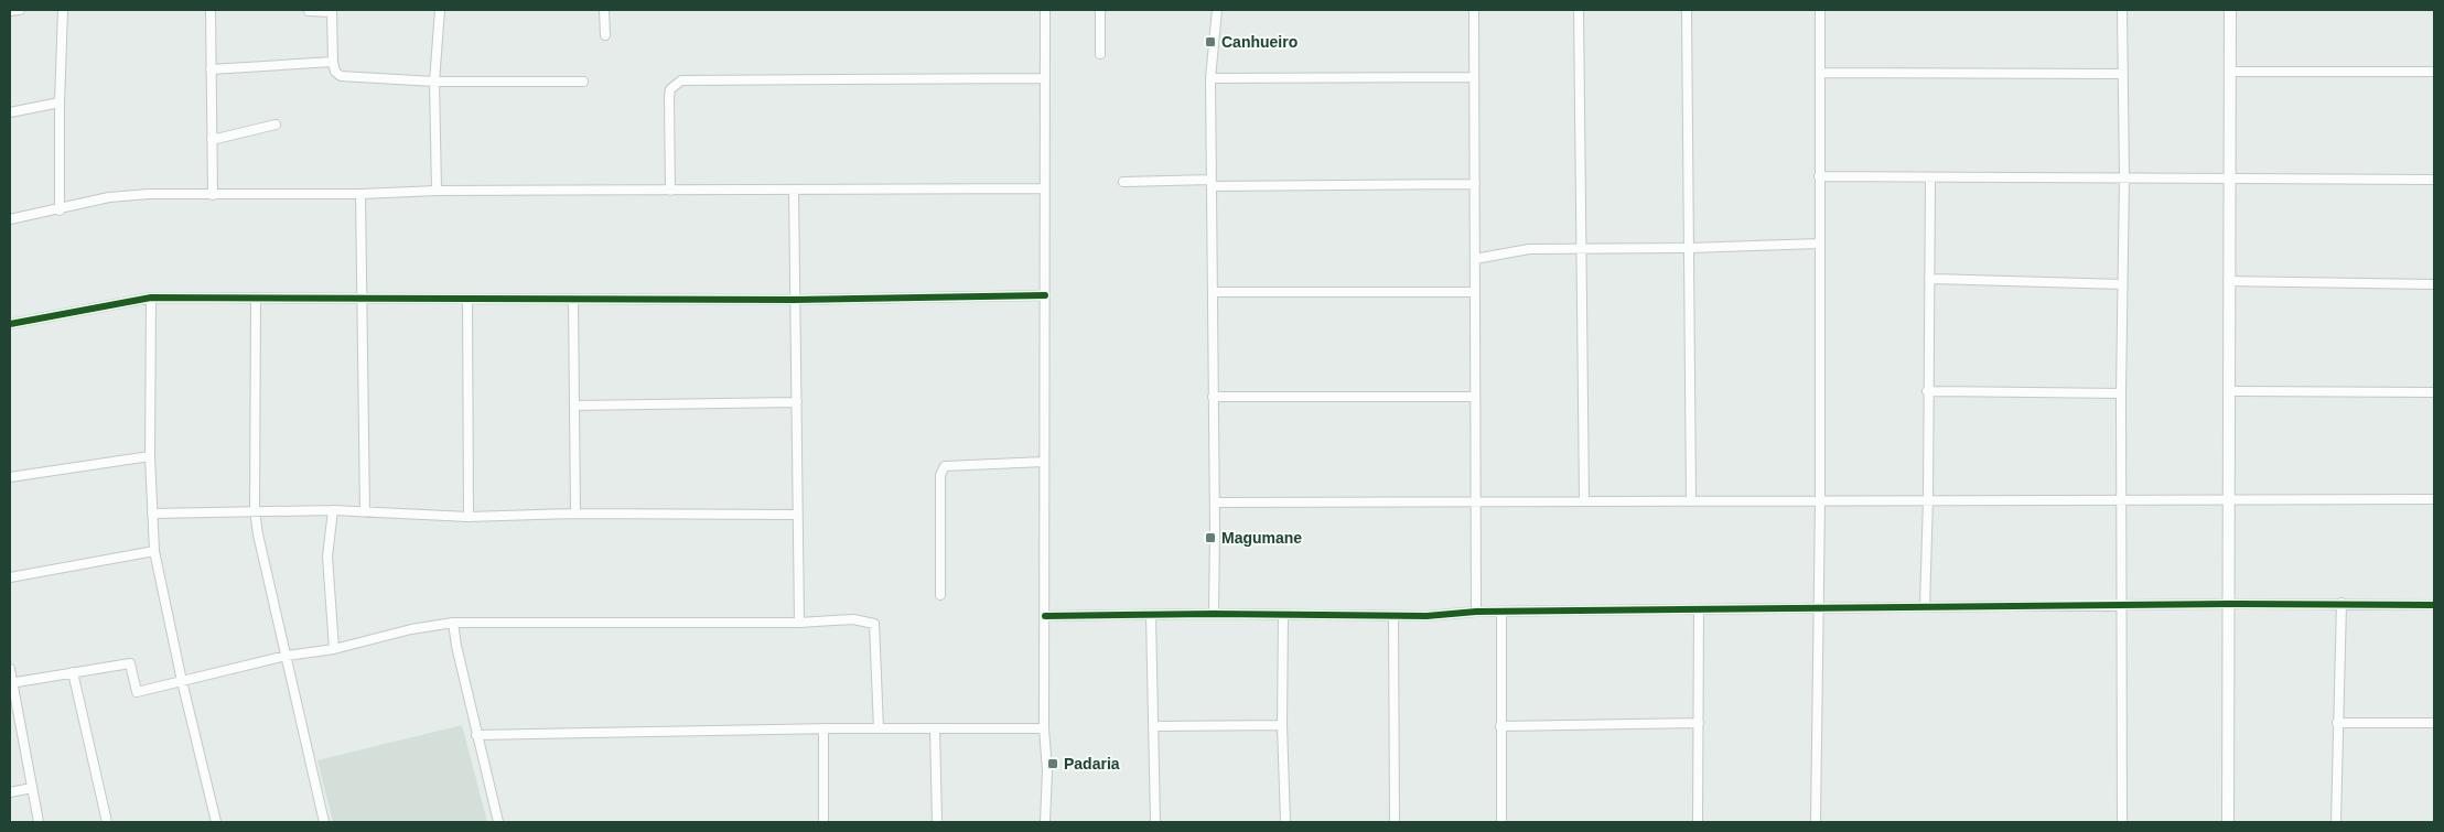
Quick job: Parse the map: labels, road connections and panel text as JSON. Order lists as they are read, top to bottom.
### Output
{
  "places": {
    "transit": ["Canhueiro", "Magumane", "Padaria"]
  }
}
